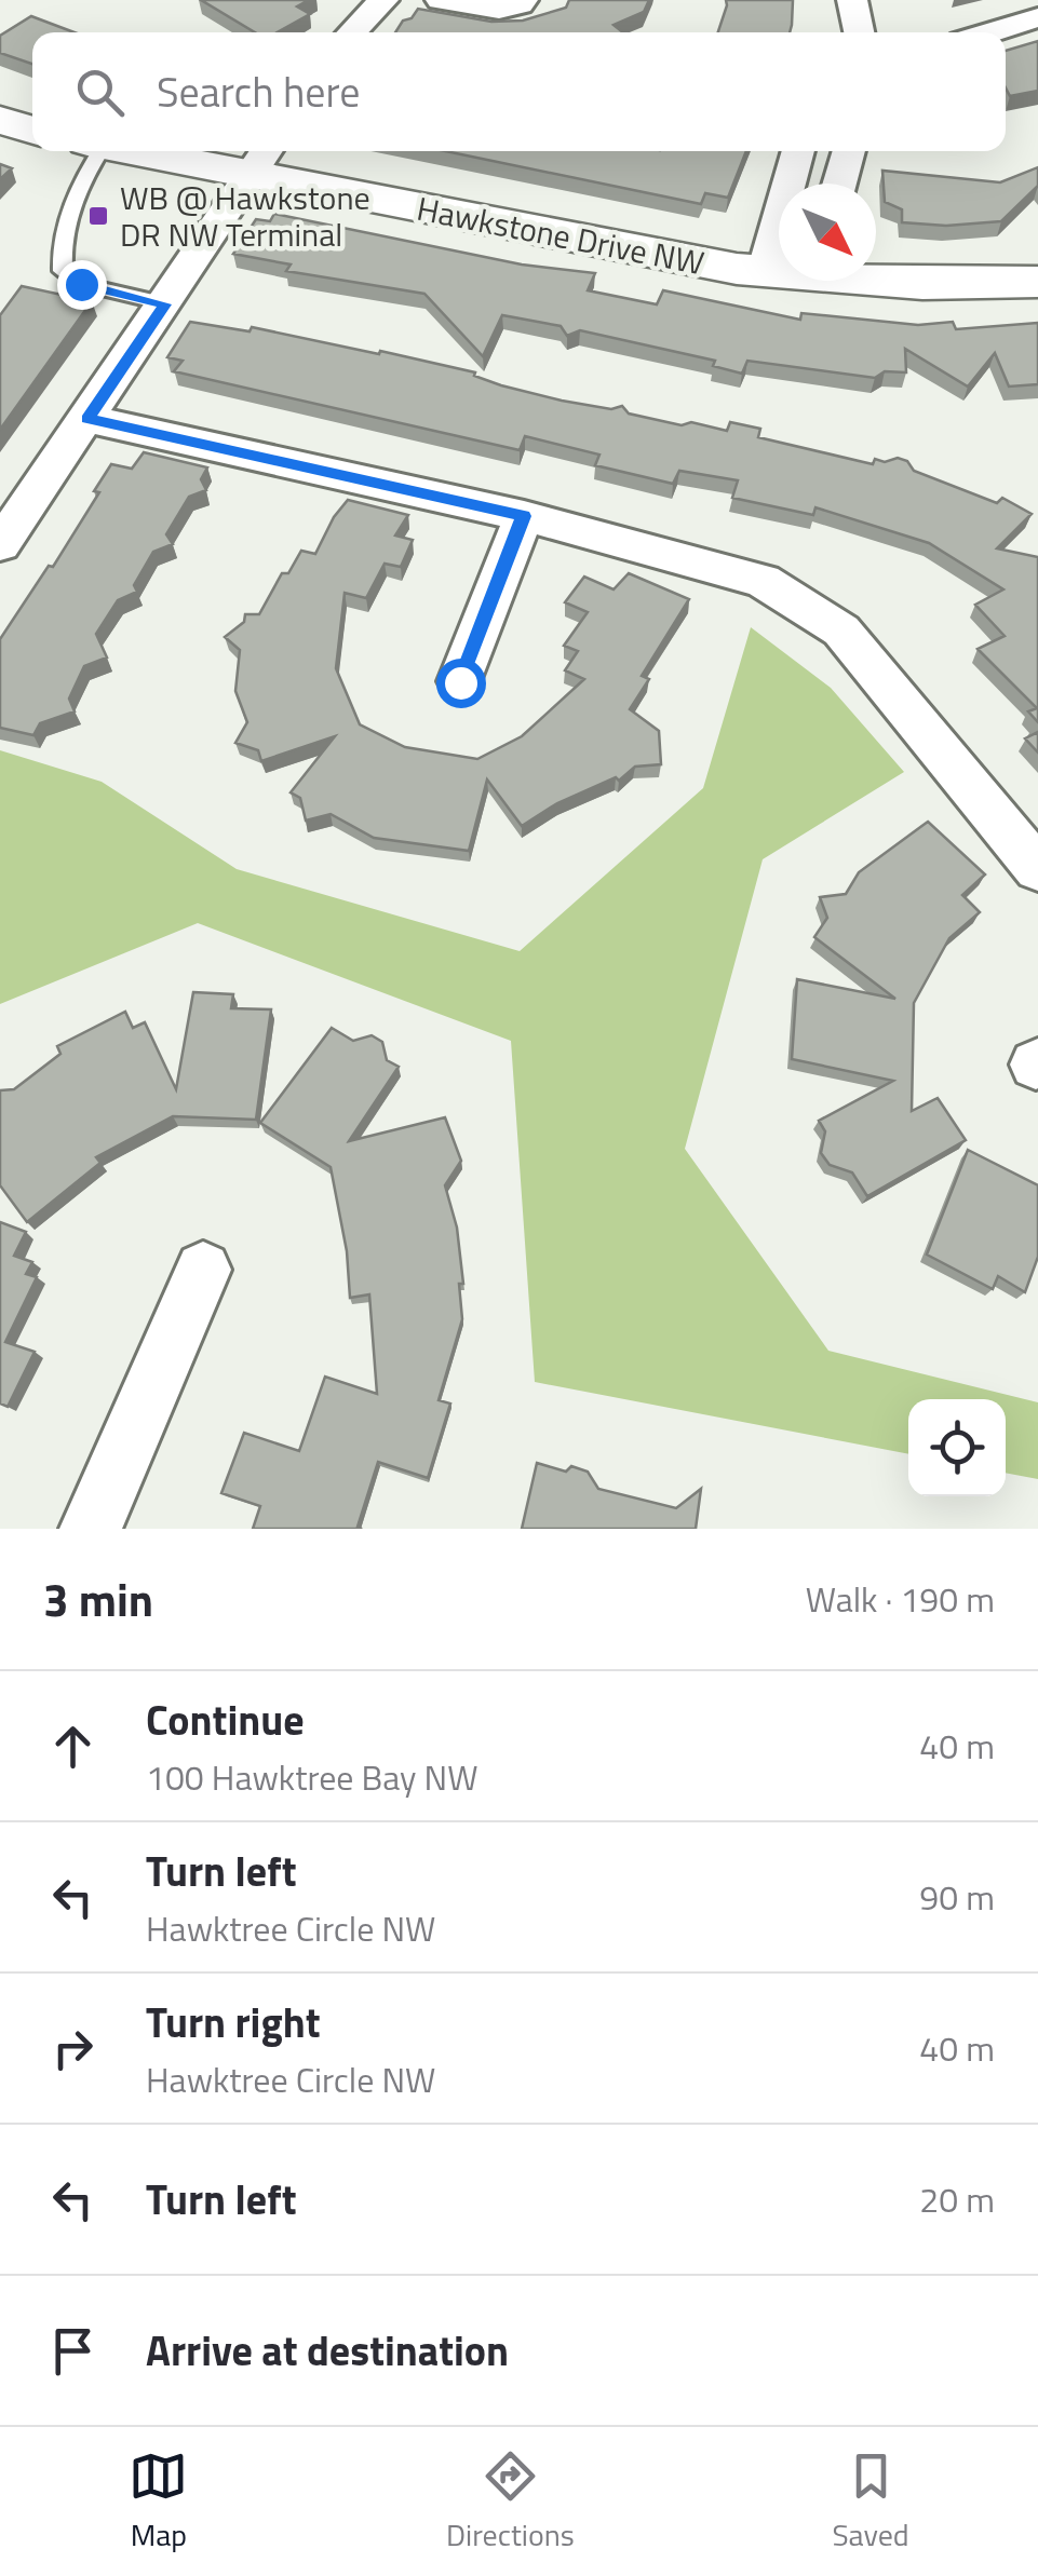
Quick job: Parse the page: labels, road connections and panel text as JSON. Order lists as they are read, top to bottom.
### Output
{
  "streets": {
    "street": ["Hawkstone Drive NW"]
  },
  "places": {
    "transit": ["WB @ Hawkstone DR NW Terminal"]
  },
  "north": "bottom right",
  "page": {
    "search": "Search here",
    "heading": ["3 min", "Walk · 190 m"],
    "list": [
      ["Continue", "100 Hawktree Bay NW", "40 m"],
      ["Turn left", "Hawktree Circle NW", "90 m"],
      ["Turn right", "Hawktree Circle NW", "40 m"],
      ["Turn left", "20 m"],
      "Arrive at destination"
    ],
    "nav": ["Map", "Directions", "Saved"]
  }
}
